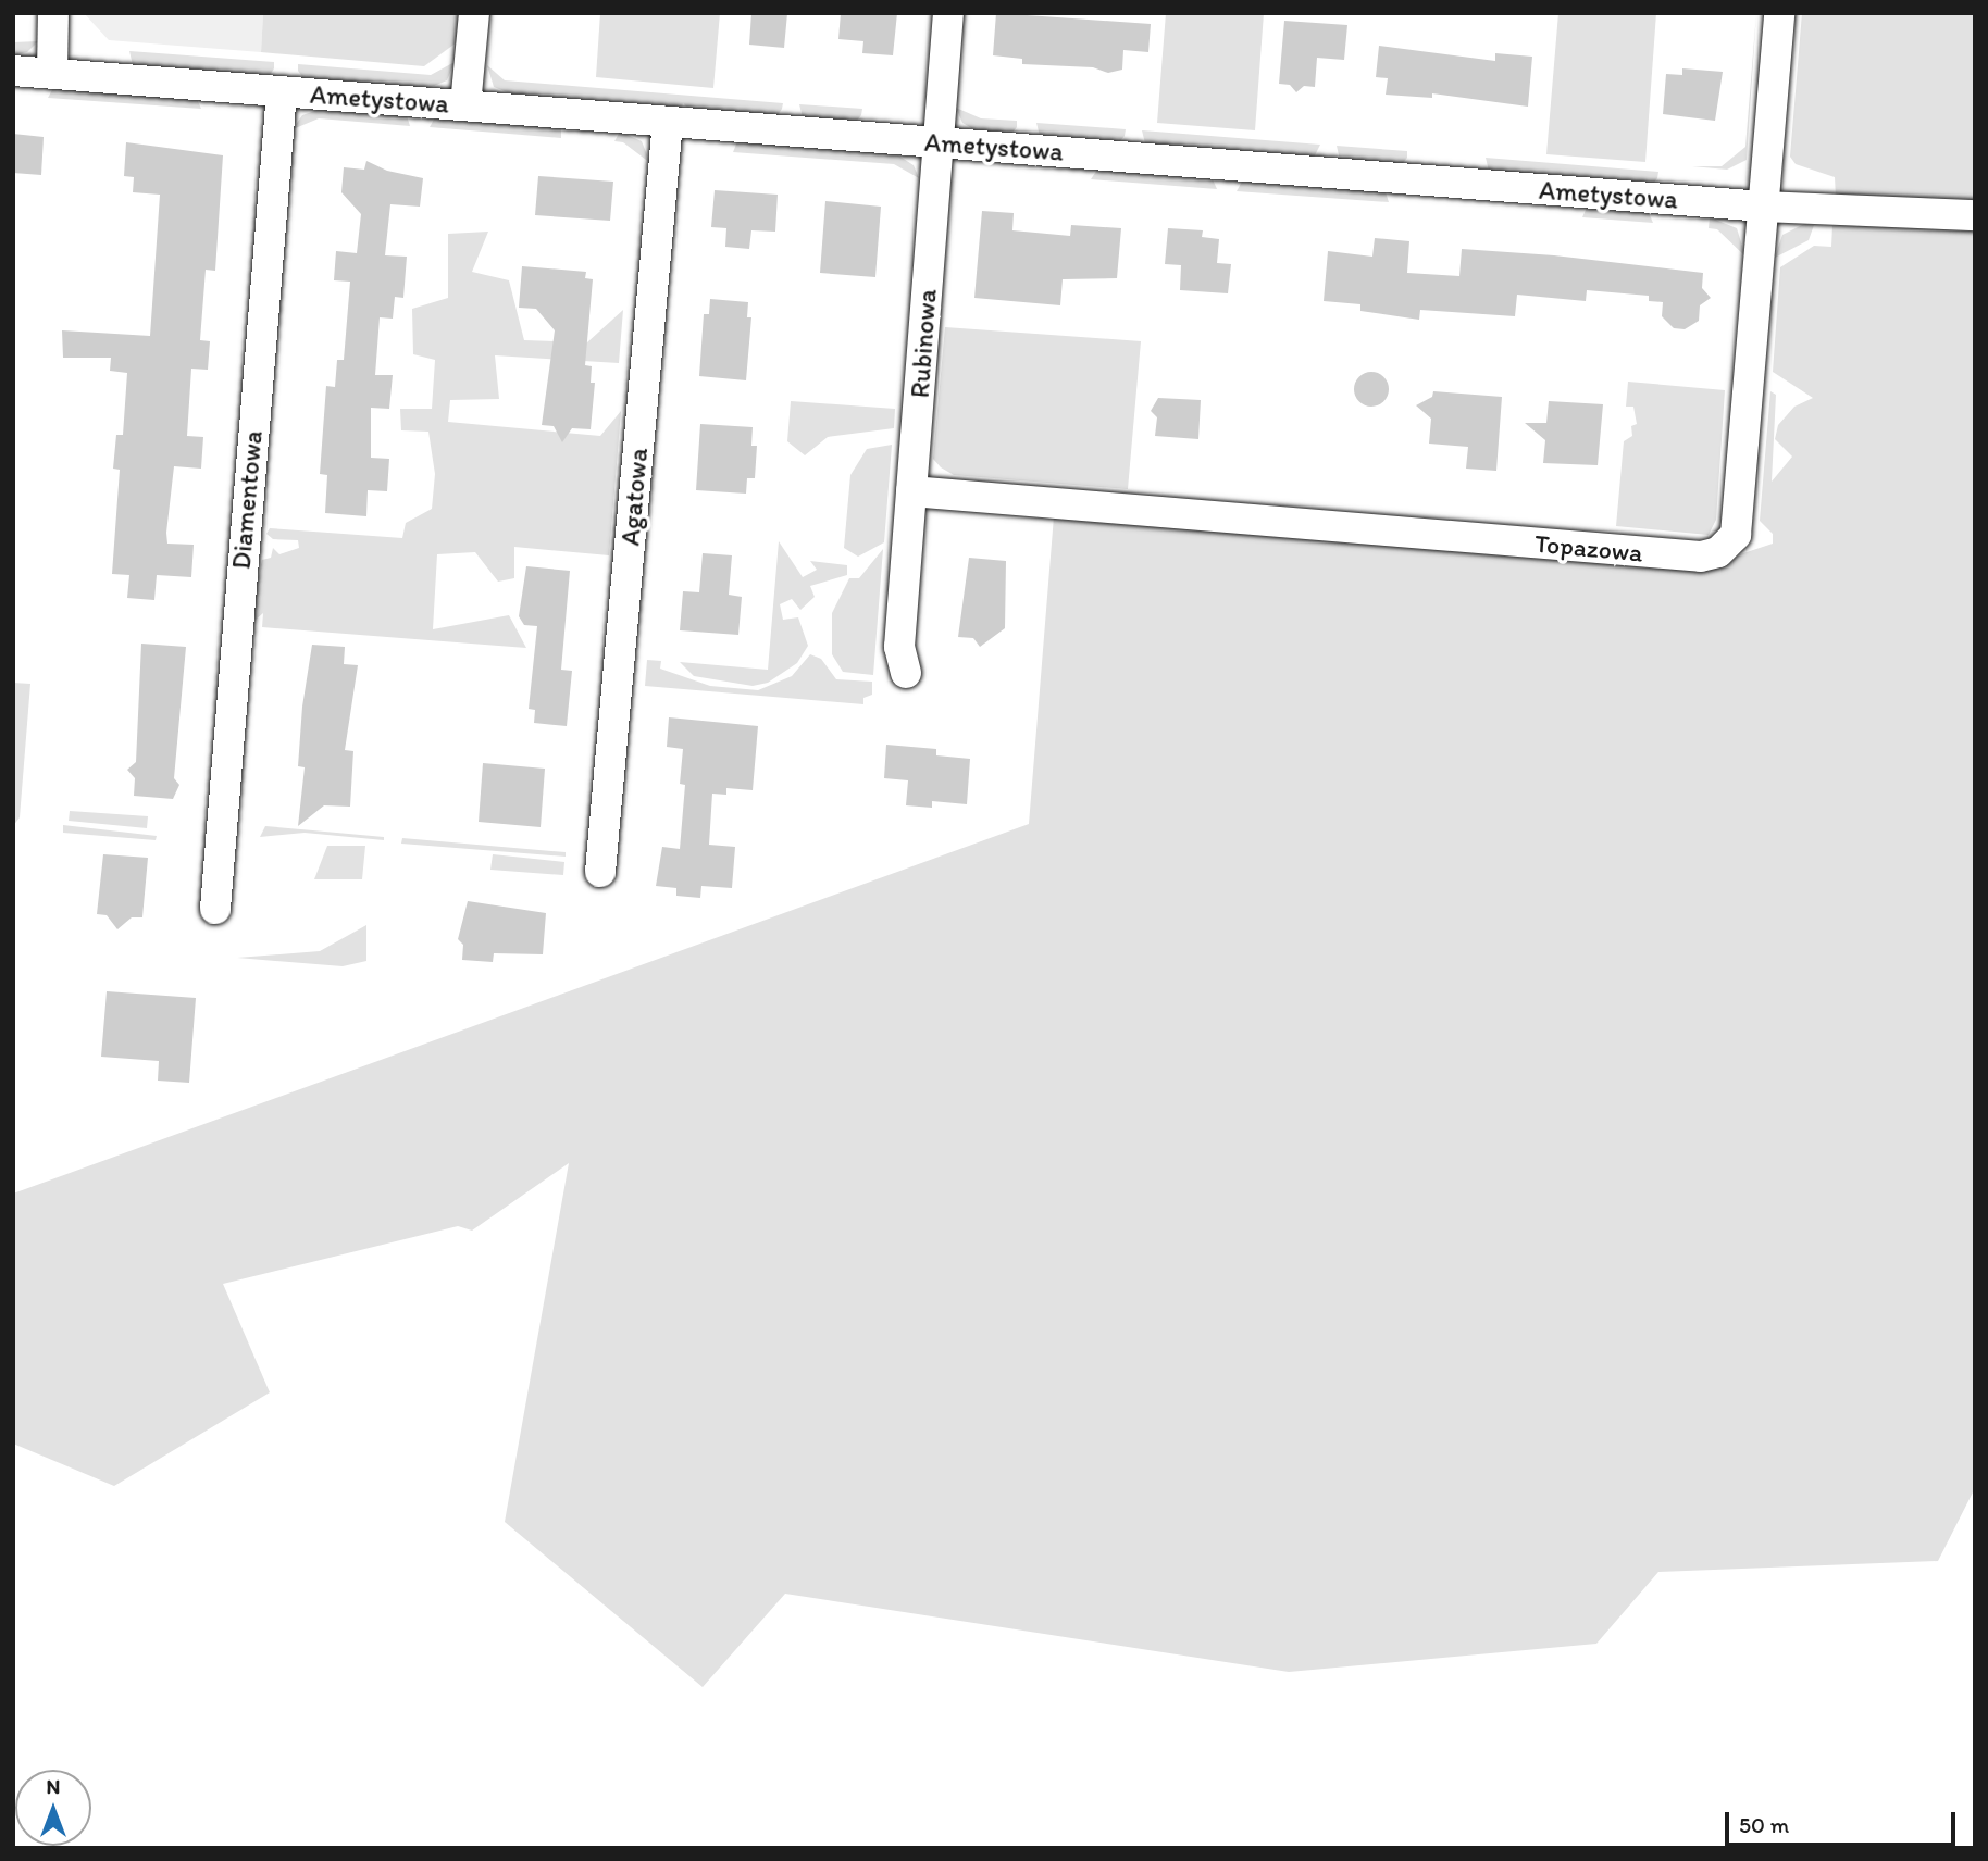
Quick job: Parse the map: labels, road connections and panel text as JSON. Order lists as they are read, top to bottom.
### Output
{
  "streets": {
    "street": [
      "Ametystowa",
      "Rubinowa",
      "Agatowa",
      "Diamentowa",
      "Topazowa"
    ]
  },
  "crossings": [
    ["Ametystowa", "Rubinowa"],
    ["Ametystowa", "Agatowa"],
    ["Ametystowa", "Diamentowa"],
    ["Ametystowa", "Topazowa"],
    ["Rubinowa", "Topazowa"]
  ],
  "scale_bar": "50 m",
  "north": "top"
}
